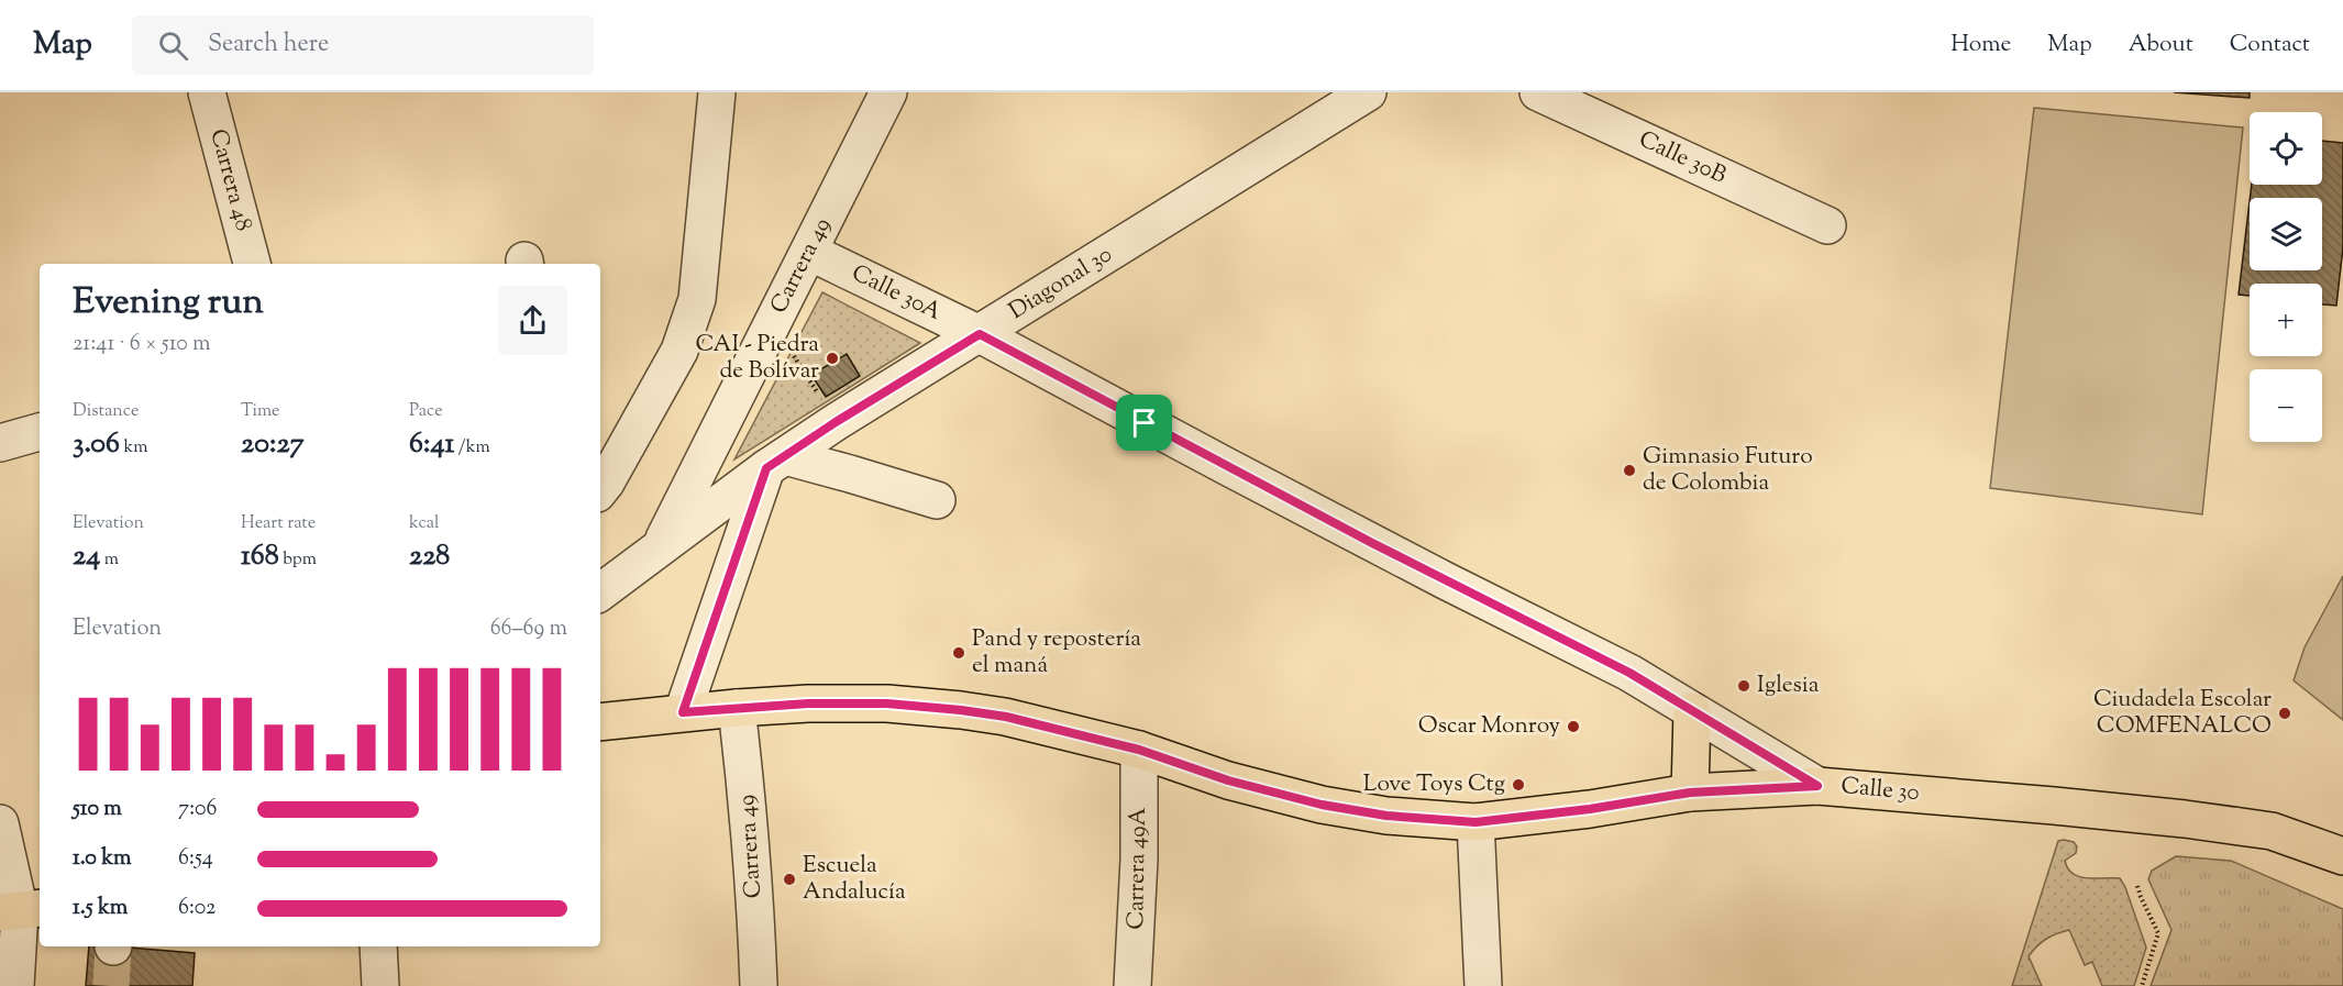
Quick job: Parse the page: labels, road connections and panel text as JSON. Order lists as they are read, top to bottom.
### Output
{
  "streets": {
    "main road": ["Calle 30"],
    "street": [
      "Calle 30B",
      "Carrera 48",
      "Carrera 49",
      "Diagonal 30",
      "Calle 30A",
      "Carrera 49A"
    ]
  },
  "crossings": [
    ["Carrera 49", "Diagonal 30"],
    ["Carrera 49", "Calle 30A"],
    ["Carrera 49", "Calle 30"],
    ["Diagonal 30", "Calle 30A"],
    ["Calle 30A", "Calle 30"],
    ["Calle 30", "Carrera 49A"]
  ],
  "places": [
    "CAI - Piedra de Bolívar",
    "Gimnasio Futuro de Colombia",
    "Pand y repostería el maná",
    "Iglesia",
    "Ciudadela Escolar COMFENALCO",
    "Oscar Monroy",
    "Love Toys Ctg",
    "Escuela Andalucía"
  ],
  "page": {
    "header": "Map",
    "search": "Search here",
    "nav": [
      "Home",
      "Map",
      "About",
      "Contact"
    ],
    "map_buttons": ["+", "−"],
    "heading": ["Evening run", "21:41 · 6 × 510 m"],
    "stats": [
      ["Distance", "3.06 km"],
      ["Time", "20:27"],
      ["Pace", "6:41 /km"],
      ["Elevation", "24 m"],
      ["Heart rate", "168 bpm"],
      ["kcal", "228"]
    ],
    "chart": ["Elevation", "66–69 m"],
    "list": [
      {
        "name": "510 m",
        "note": "7:06"
      },
      {
        "name": "1.0 km",
        "note": "6:54"
      },
      {
        "name": "1.5 km",
        "note": "6:02"
      }
    ]
  }
}
